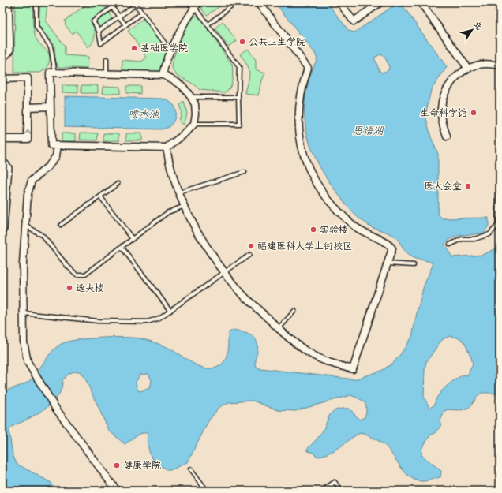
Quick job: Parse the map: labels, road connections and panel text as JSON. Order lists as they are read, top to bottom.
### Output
{
  "water": ["喷水池", "思语湖"],
  "places": [
    "公共卫生学院",
    "基础医学院",
    "生命科学馆",
    "医大会堂",
    "实验楼",
    "福建医科大学上街校区",
    "逸夫楼",
    "健康学院"
  ],
  "north": "top right"
}
